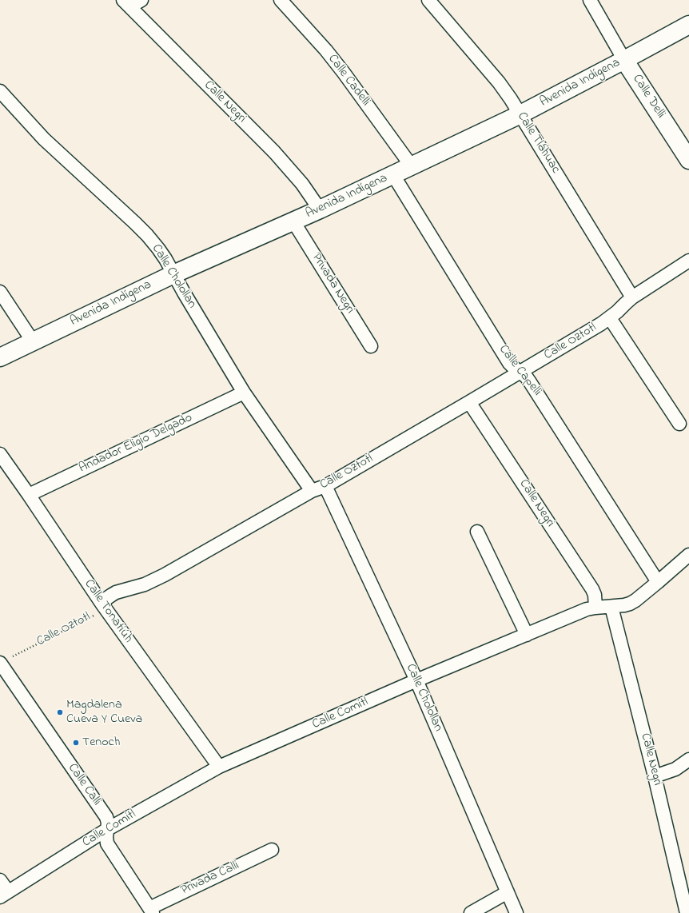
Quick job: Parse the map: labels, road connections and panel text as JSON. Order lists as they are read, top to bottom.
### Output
{
  "streets": {
    "street": [
      "Calle Cadelli",
      "Avenida Indígena",
      "Calle Delli",
      "Calle Negri",
      "Calle Tláhuac",
      "Calle Cholollan",
      "Privada Negri",
      "Calle Oztotl",
      "Calle Capelli",
      "Andador Eligio Delgado",
      "Calle Tonatiúh",
      "Calle Comitl",
      "Calle Calli",
      "Privada Calli"
    ]
  },
  "crossings": [
    ["Calle Cadelli", "Avenida Indígena"],
    ["Avenida Indígena", "Calle Delli"],
    ["Avenida Indígena", "Calle Negri"],
    ["Avenida Indígena", "Calle Tláhuac"],
    ["Avenida Indígena", "Calle Cholollan"],
    ["Avenida Indígena", "Privada Negri"],
    ["Avenida Indígena", "Calle Capelli"],
    ["Calle Negri", "Calle Oztotl"],
    ["Calle Negri", "Calle Comitl"],
    ["Calle Tláhuac", "Calle Oztotl"],
    ["Calle Cholollan", "Calle Oztotl"],
    ["Calle Cholollan", "Andador Eligio Delgado"],
    ["Calle Cholollan", "Calle Comitl"],
    ["Calle Oztotl", "Calle Capelli"],
    ["Calle Oztotl", "Calle Tonatiúh"],
    ["Calle Oztotl", "Calle Calli"],
    ["Calle Capelli", "Calle Comitl"],
    ["Andador Eligio Delgado", "Calle Tonatiúh"],
    ["Calle Tonatiúh", "Calle Comitl"],
    ["Calle Comitl", "Calle Calli"],
    ["Calle Calli", "Privada Calli"]
  ],
  "places": ["Magdalena Cueva Y Cueva", "Tenoch"]
}
